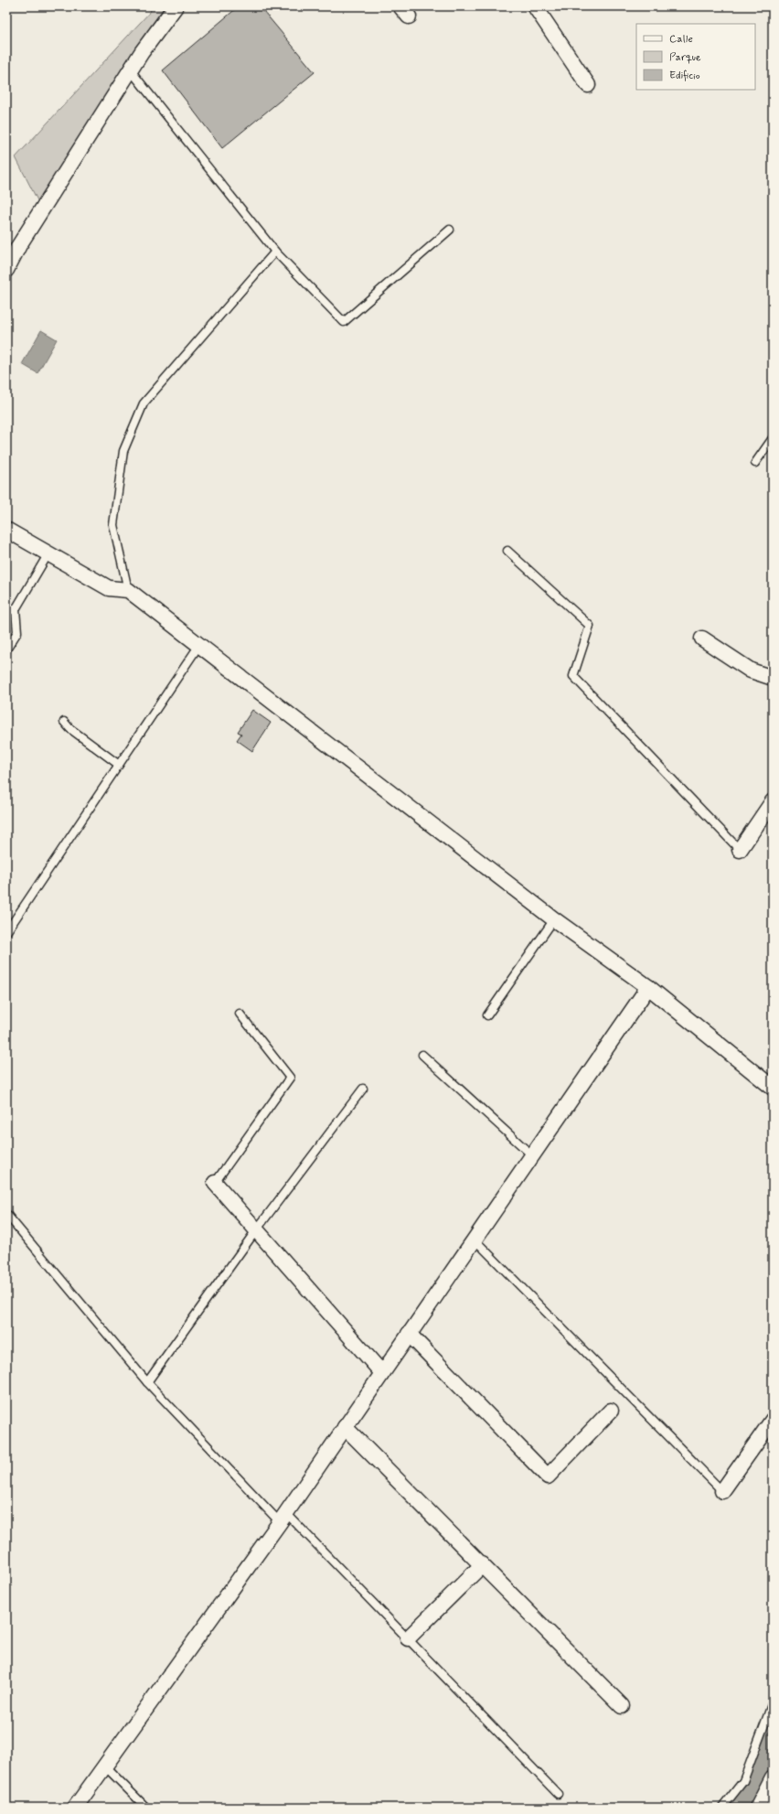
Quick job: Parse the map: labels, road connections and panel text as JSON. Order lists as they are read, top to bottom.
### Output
{
  "legend": ["Calle", "Parque", "Edificio"]
}
